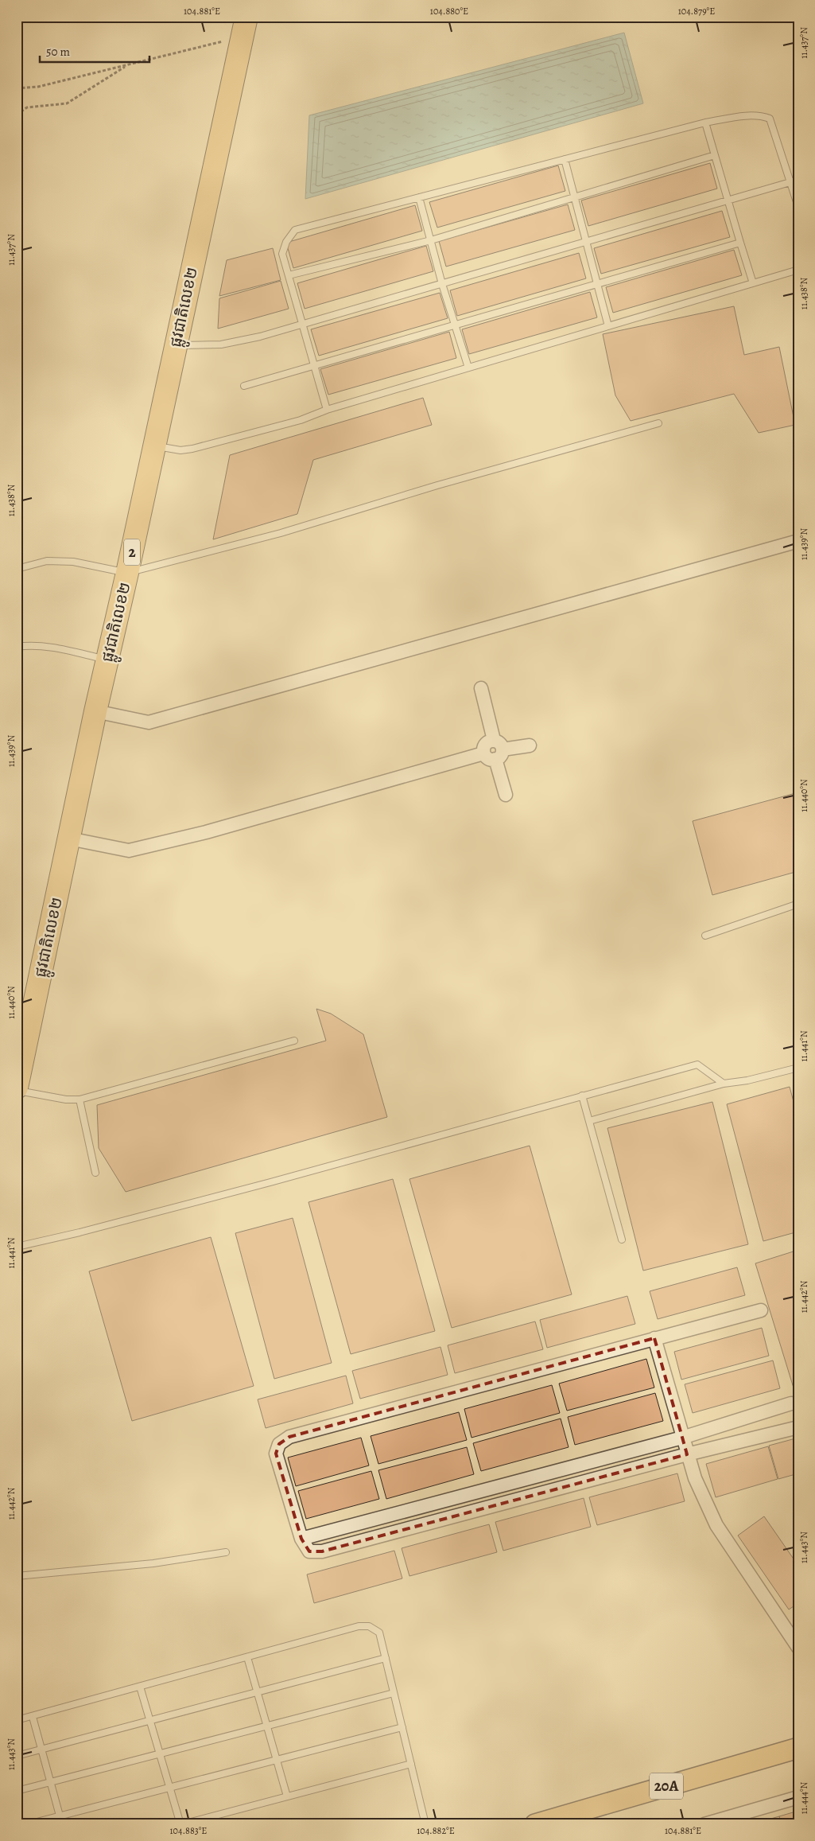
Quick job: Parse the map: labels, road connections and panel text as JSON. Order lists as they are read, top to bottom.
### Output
{
  "streets": {
    "highway": ["ផ្លូវជាតិលេខ២", "2"],
    "main road": ["20A"]
  },
  "scale_bar": "50 m",
  "coordinates": [
    "104.881°E",
    "104.880°E",
    "104.879°E",
    "11.437°N",
    "11.438°N",
    "11.439°N",
    "11.440°N",
    "11.441°N",
    "11.442°N",
    "11.443°N",
    "11.444°N",
    "104.883°E",
    "104.882°E"
  ]
}
